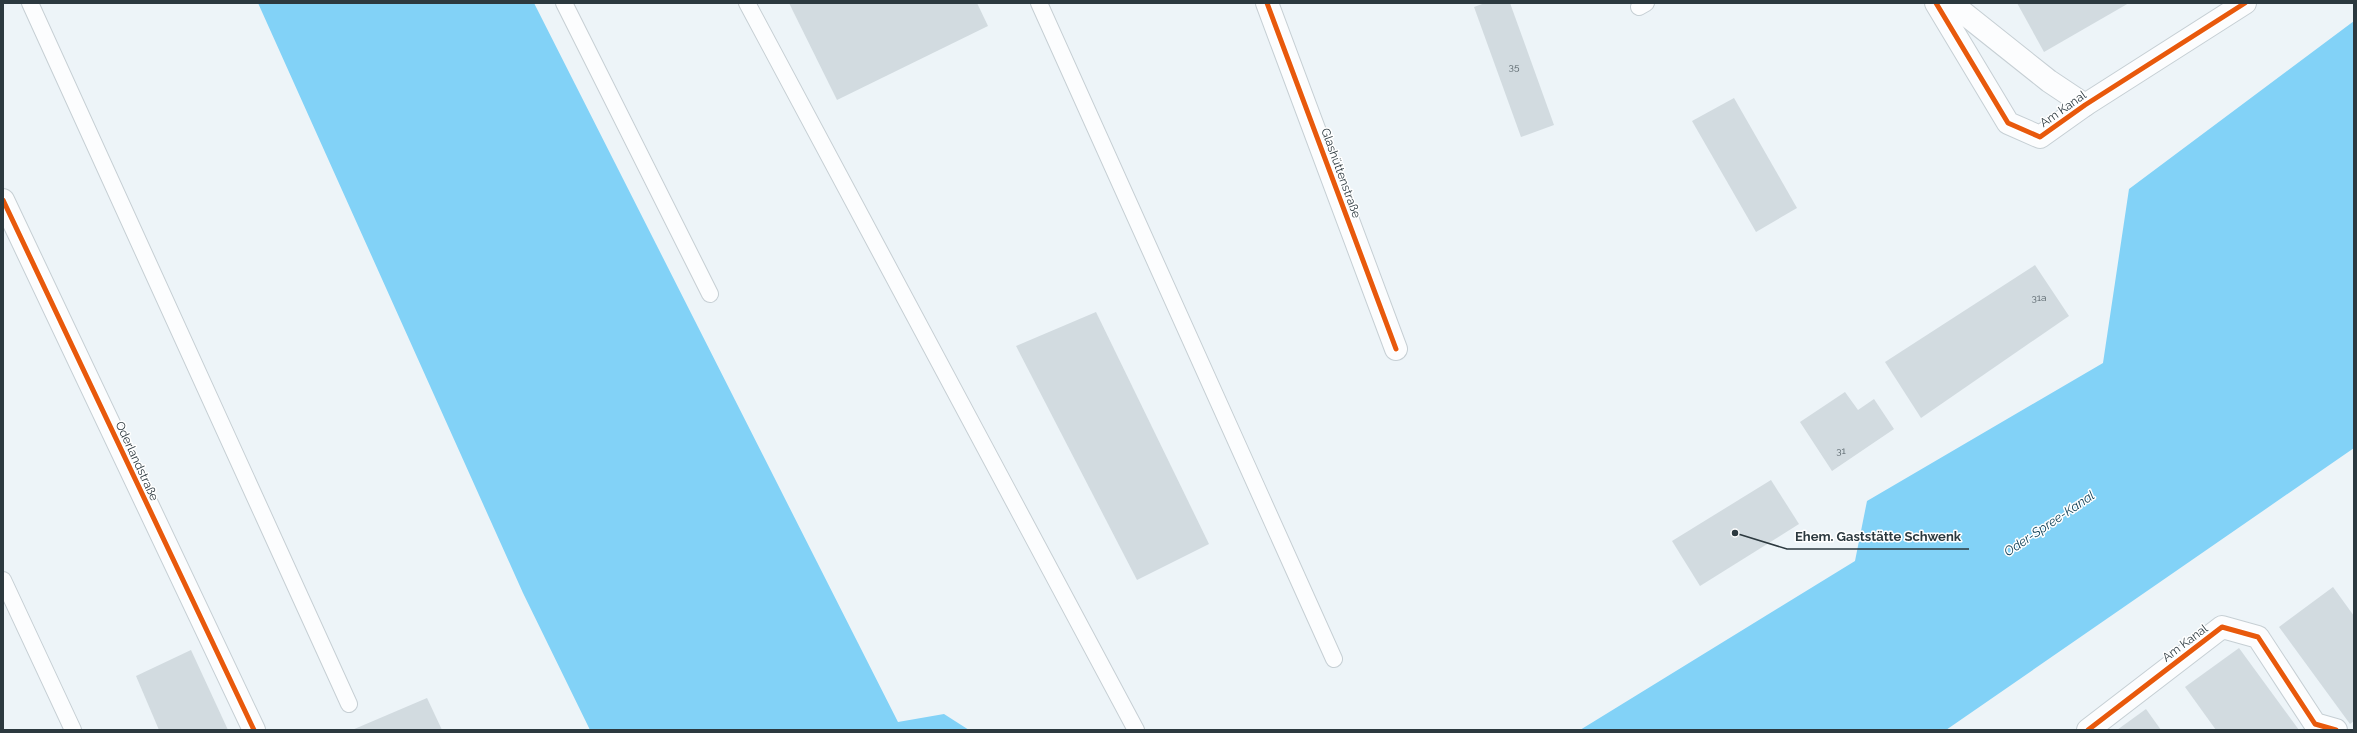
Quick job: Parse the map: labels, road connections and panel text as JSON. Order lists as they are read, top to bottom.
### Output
{
  "streets": {
    "street": ["Am Kanal", "Glashüttenstraße", "Oderlandstraße"]
  },
  "water": ["Oder-Spree-Kanal"],
  "places": ["Ehem. Gaststätte Schwenk"],
  "house_numbers": ["35", "31a", "31"]
}
